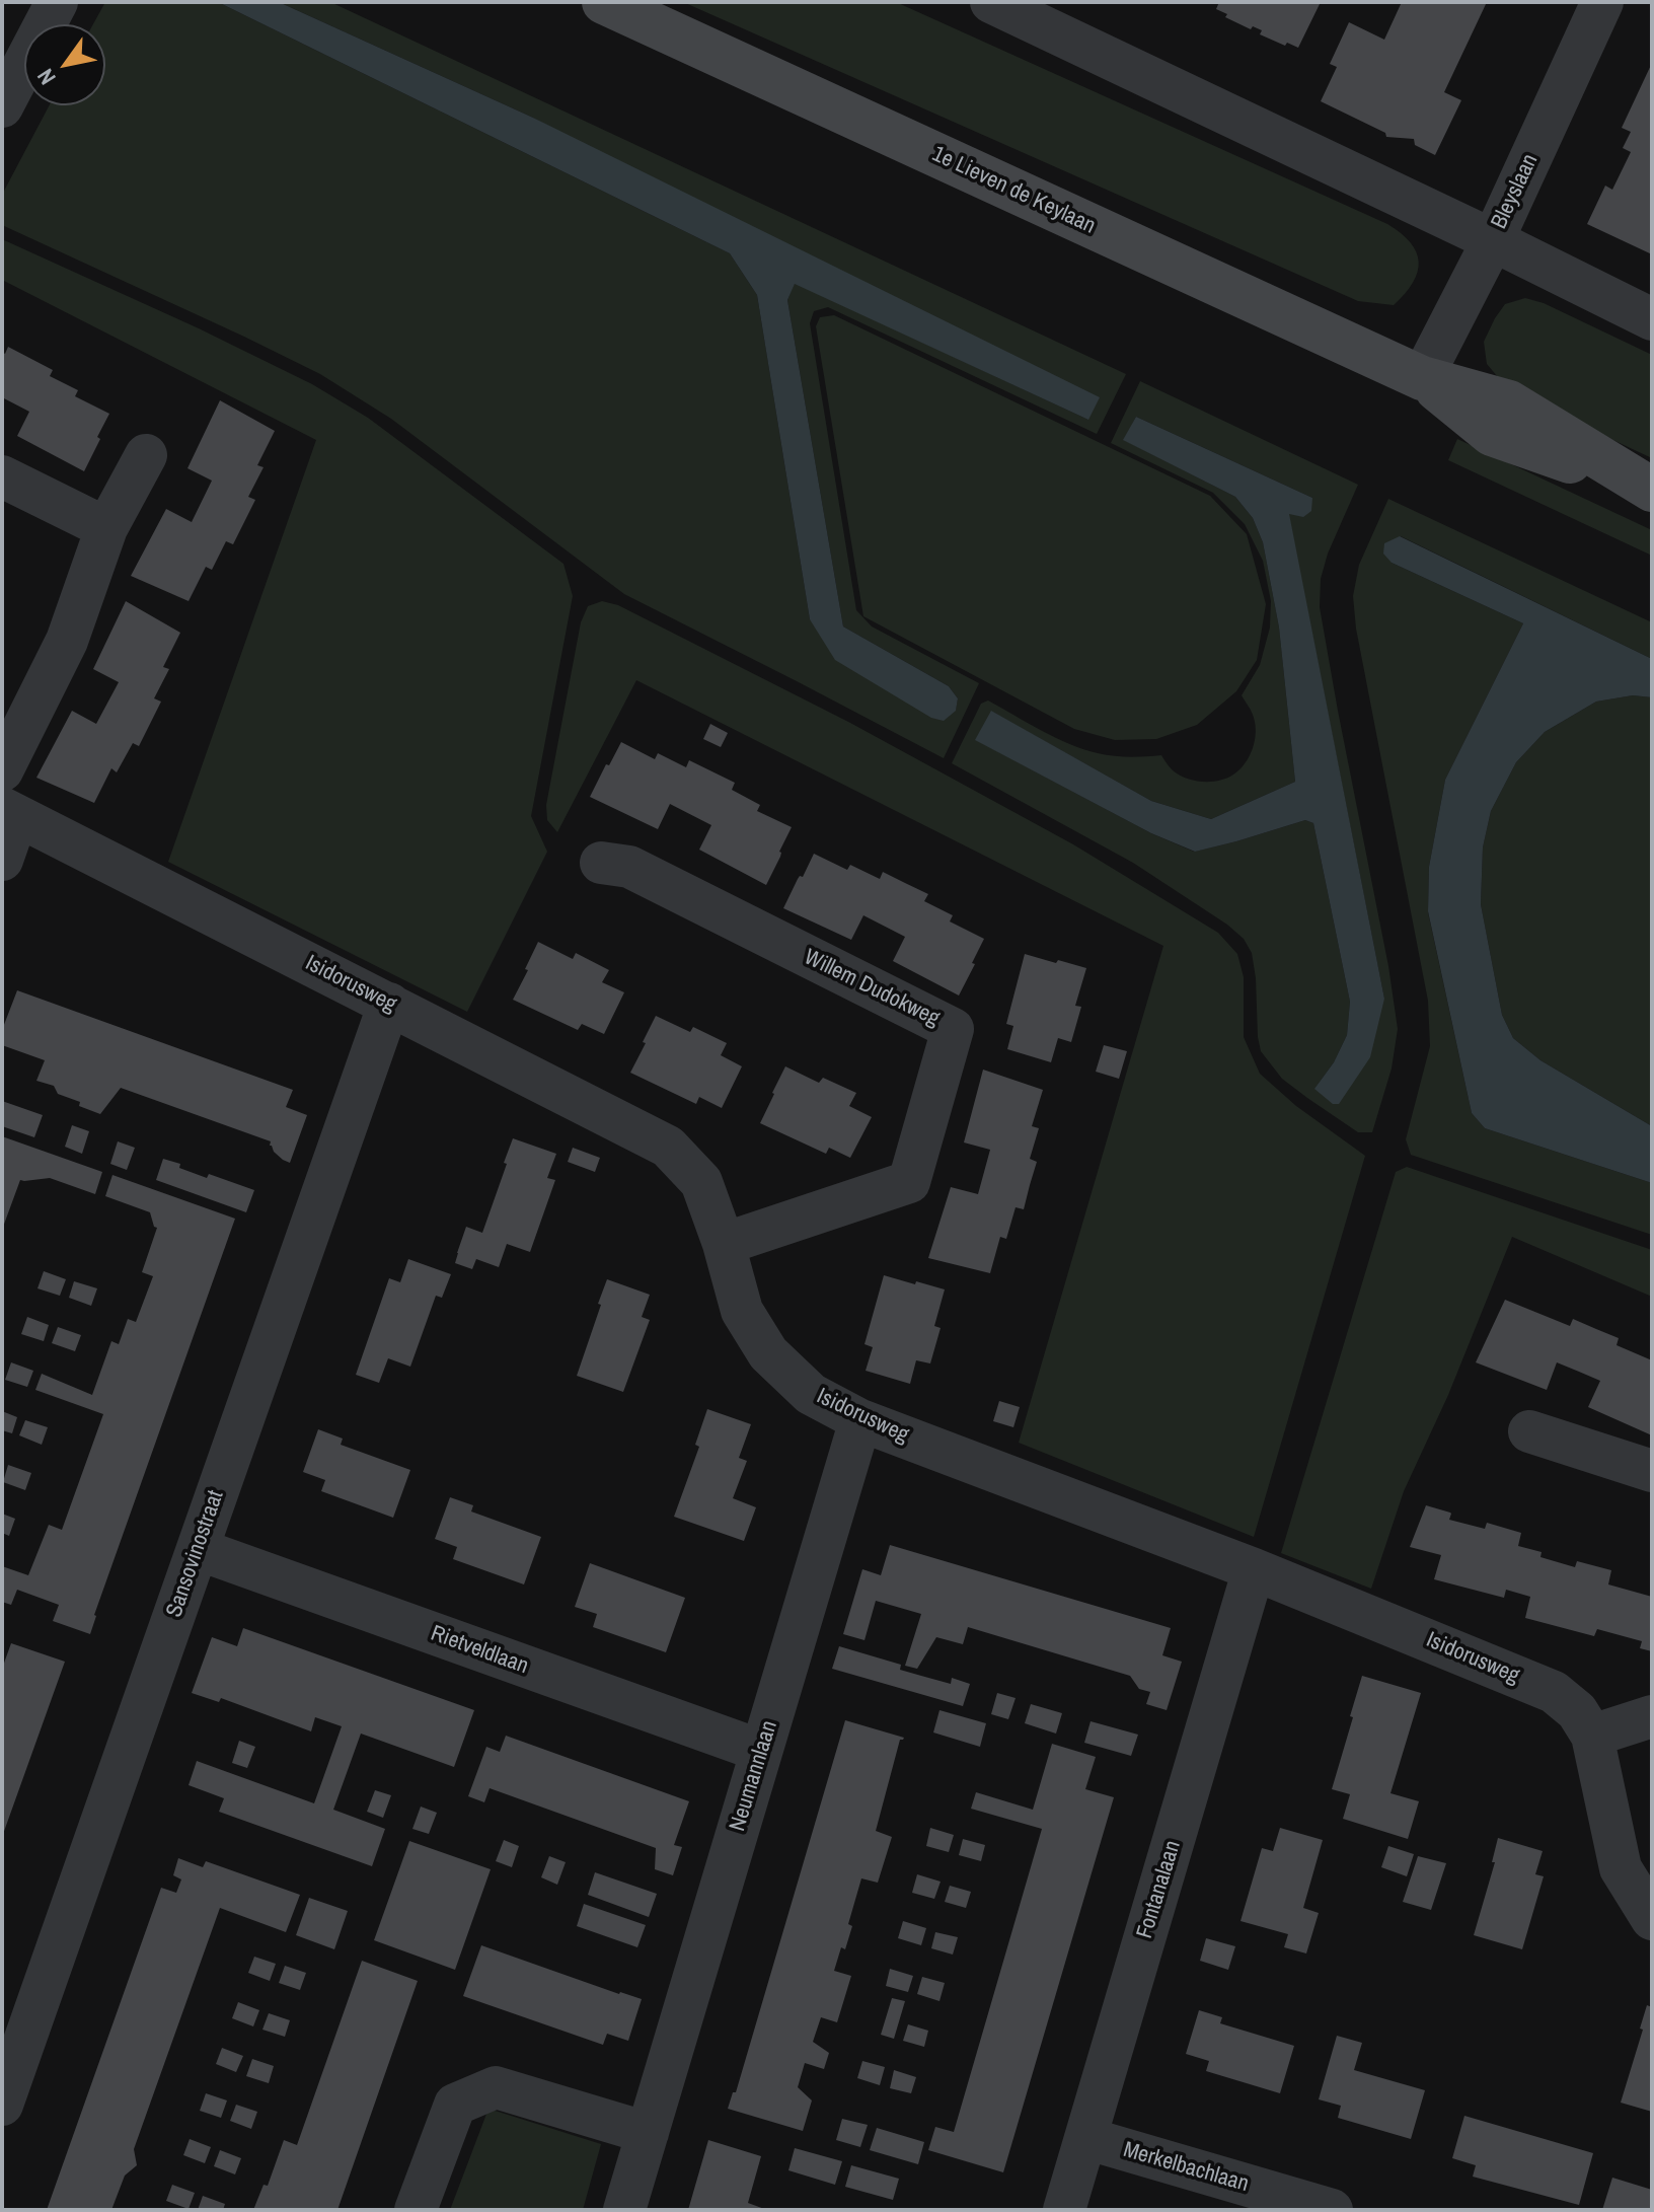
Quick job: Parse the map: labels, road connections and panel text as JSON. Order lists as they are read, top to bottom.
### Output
{
  "streets": {
    "main road": ["1e Lieven de Keylaan"],
    "street": [
      "Bleyslaan",
      "Isidorusweg",
      "Willem Dudokweg",
      "Sansovinostraat",
      "Rietveldlaan",
      "Neumannlaan",
      "Fontanalaan",
      "Merkelbachlaan"
    ]
  },
  "crossings": [
    ["1e Lieven de Keylaan", "Bleyslaan"],
    ["Isidorusweg", "Willem Dudokweg"],
    ["Isidorusweg", "Sansovinostraat"],
    ["Isidorusweg", "Neumannlaan"],
    ["Isidorusweg", "Fontanalaan"],
    ["Sansovinostraat", "Rietveldlaan"],
    ["Rietveldlaan", "Neumannlaan"],
    ["Fontanalaan", "Merkelbachlaan"]
  ],
  "north": "bottom left"
}
